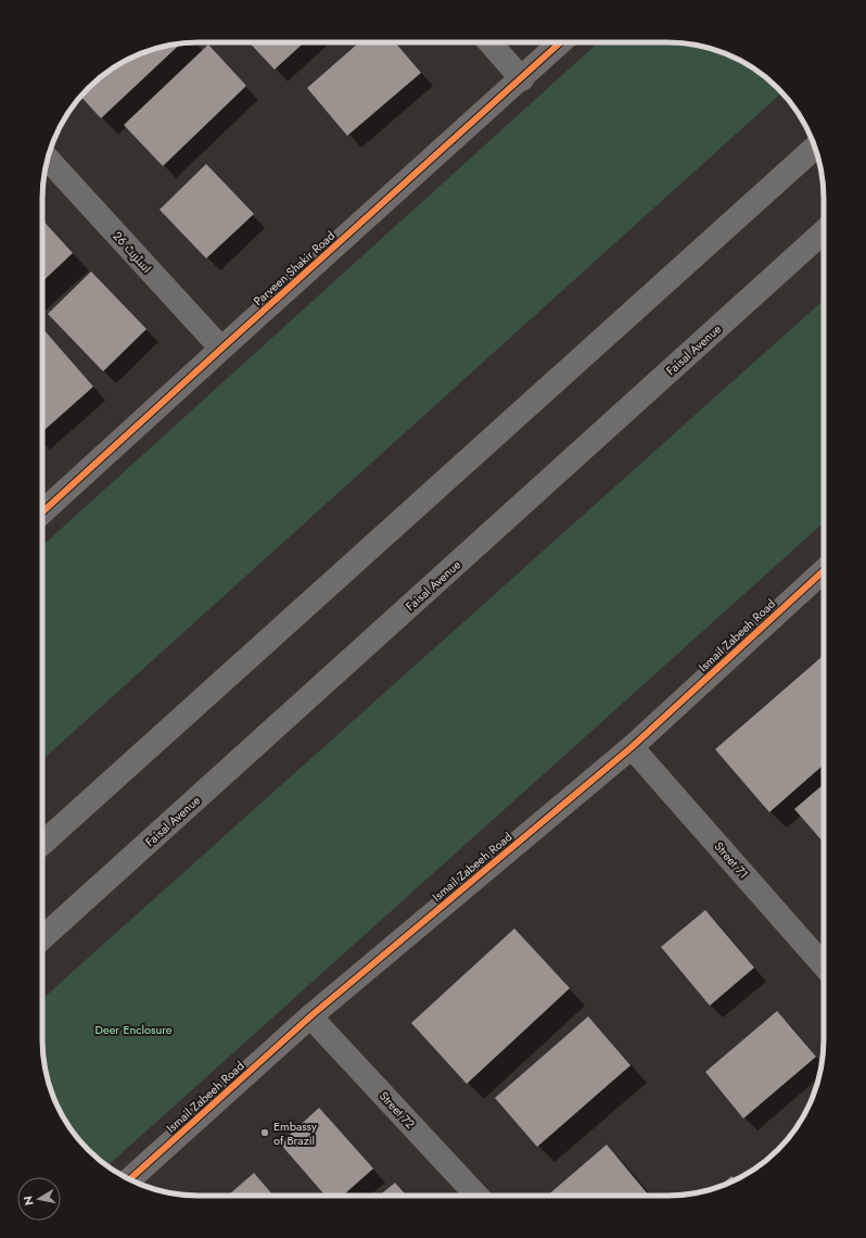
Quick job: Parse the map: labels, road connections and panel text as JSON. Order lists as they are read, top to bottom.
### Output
{
  "streets": {
    "main road": ["Faisal Avenue"],
    "street": [
      "اسٹریٹ 26",
      "Parveen Shakir Road",
      "Ismail Zabeeh Road",
      "Street 71",
      "Street 72"
    ]
  },
  "crossings": [
    ["اسٹریٹ 26", "Parveen Shakir Road"],
    ["Ismail Zabeeh Road", "Street 71"],
    ["Ismail Zabeeh Road", "Street 72"]
  ],
  "parks": ["Deer Enclosure"],
  "places": ["Embassy of Brazil"],
  "north": "left"
}
